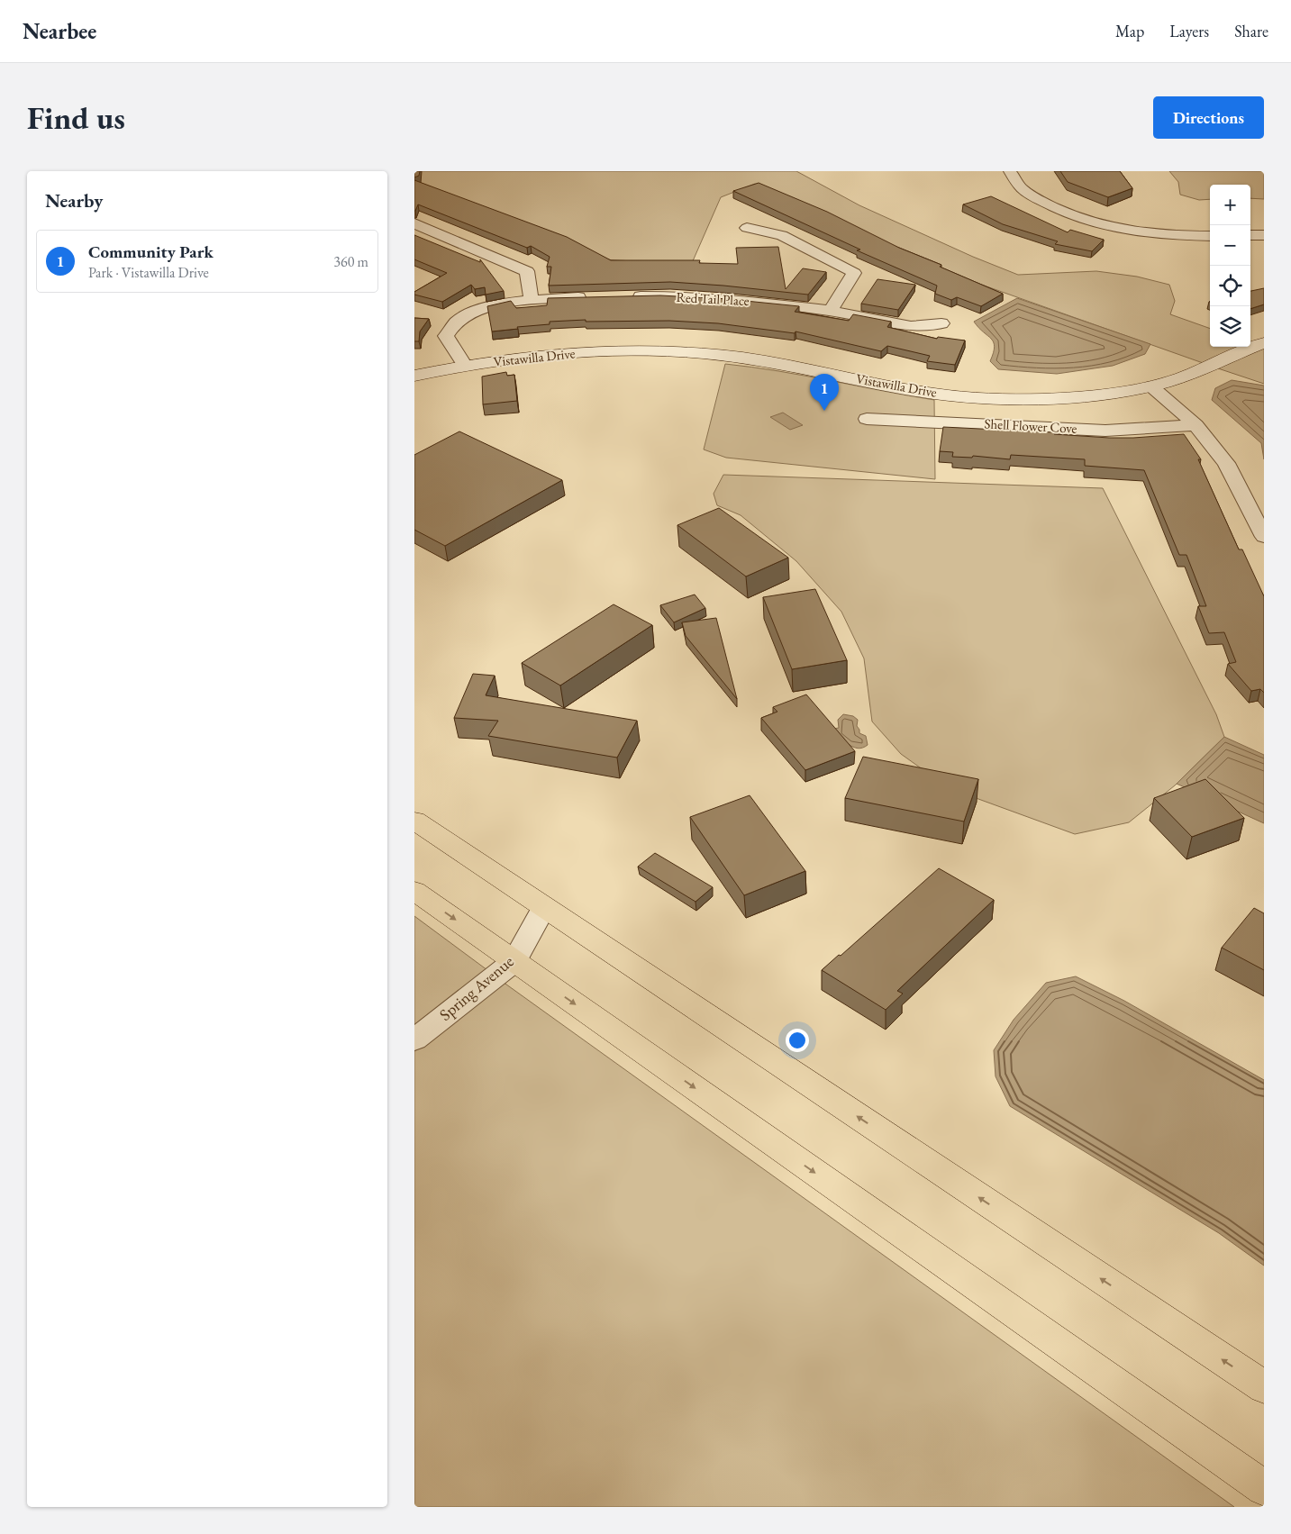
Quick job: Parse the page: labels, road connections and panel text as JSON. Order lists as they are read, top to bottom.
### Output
{
  "streets": {
    "street": [
      "Red Tail Place",
      "Vistawilla Drive",
      "Shell Flower Cove",
      "Spring Avenue"
    ]
  },
  "page": {
    "header": "Nearbee",
    "nav": ["Map", "Layers", "Share"],
    "buttons": "Directions",
    "title": "Find us",
    "heading": "Nearby",
    "map_buttons": ["+", "−"],
    "list": [
      {
        "mark": "1",
        "name": "Community Park",
        "note": "Park · Vistawilla Drive",
        "value": "360 m"
      }
    ],
    "pins": "1"
  }
}
